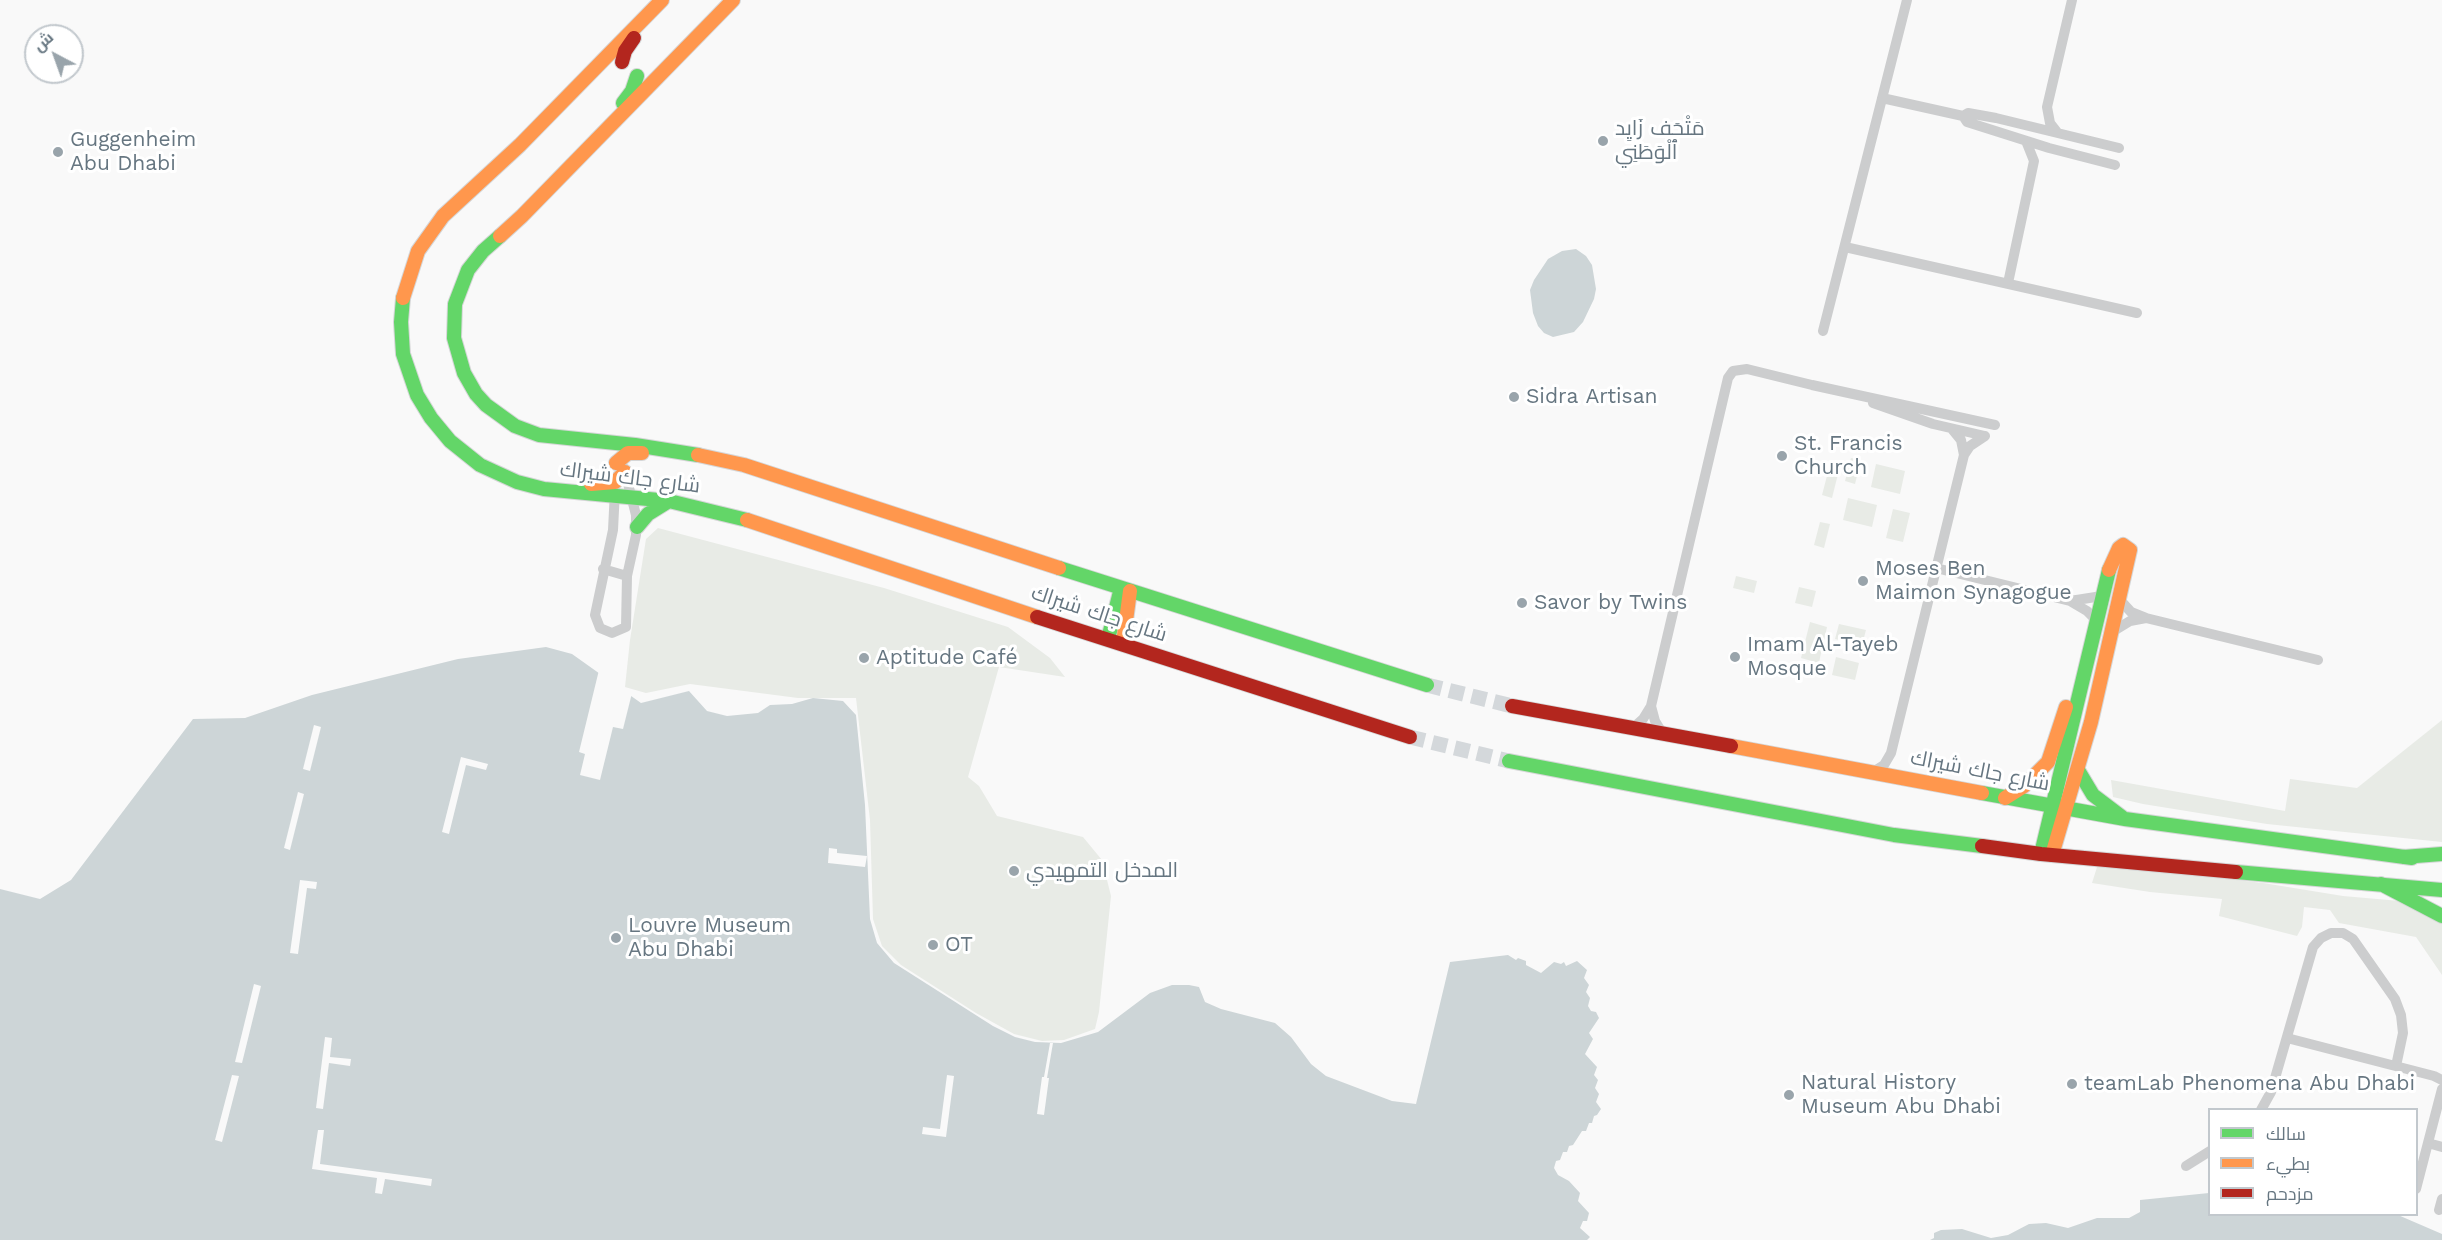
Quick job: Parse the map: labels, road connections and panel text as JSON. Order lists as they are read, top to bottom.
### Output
{
  "streets": {
    "main road": ["شارع جاك شيراك"]
  },
  "places": [
    "مَتْحَف زَايِد ٱلْوَطَنِي",
    "Guggenheim Abu Dhabi",
    "Sidra Artisan",
    "St. Francis Church",
    "Moses Ben Maimon Synagogue",
    "Savor by Twins",
    "Imam Al-Tayeb Mosque",
    "Aptitude Café",
    "المدخل التمهيدي",
    "Louvre Museum Abu Dhabi",
    "OT",
    "teamLab Phenomena Abu Dhabi",
    "Natural History Museum Abu Dhabi"
  ],
  "legend": ["سالك", "بطيء", "مزدحم"],
  "north": "top left"
}
